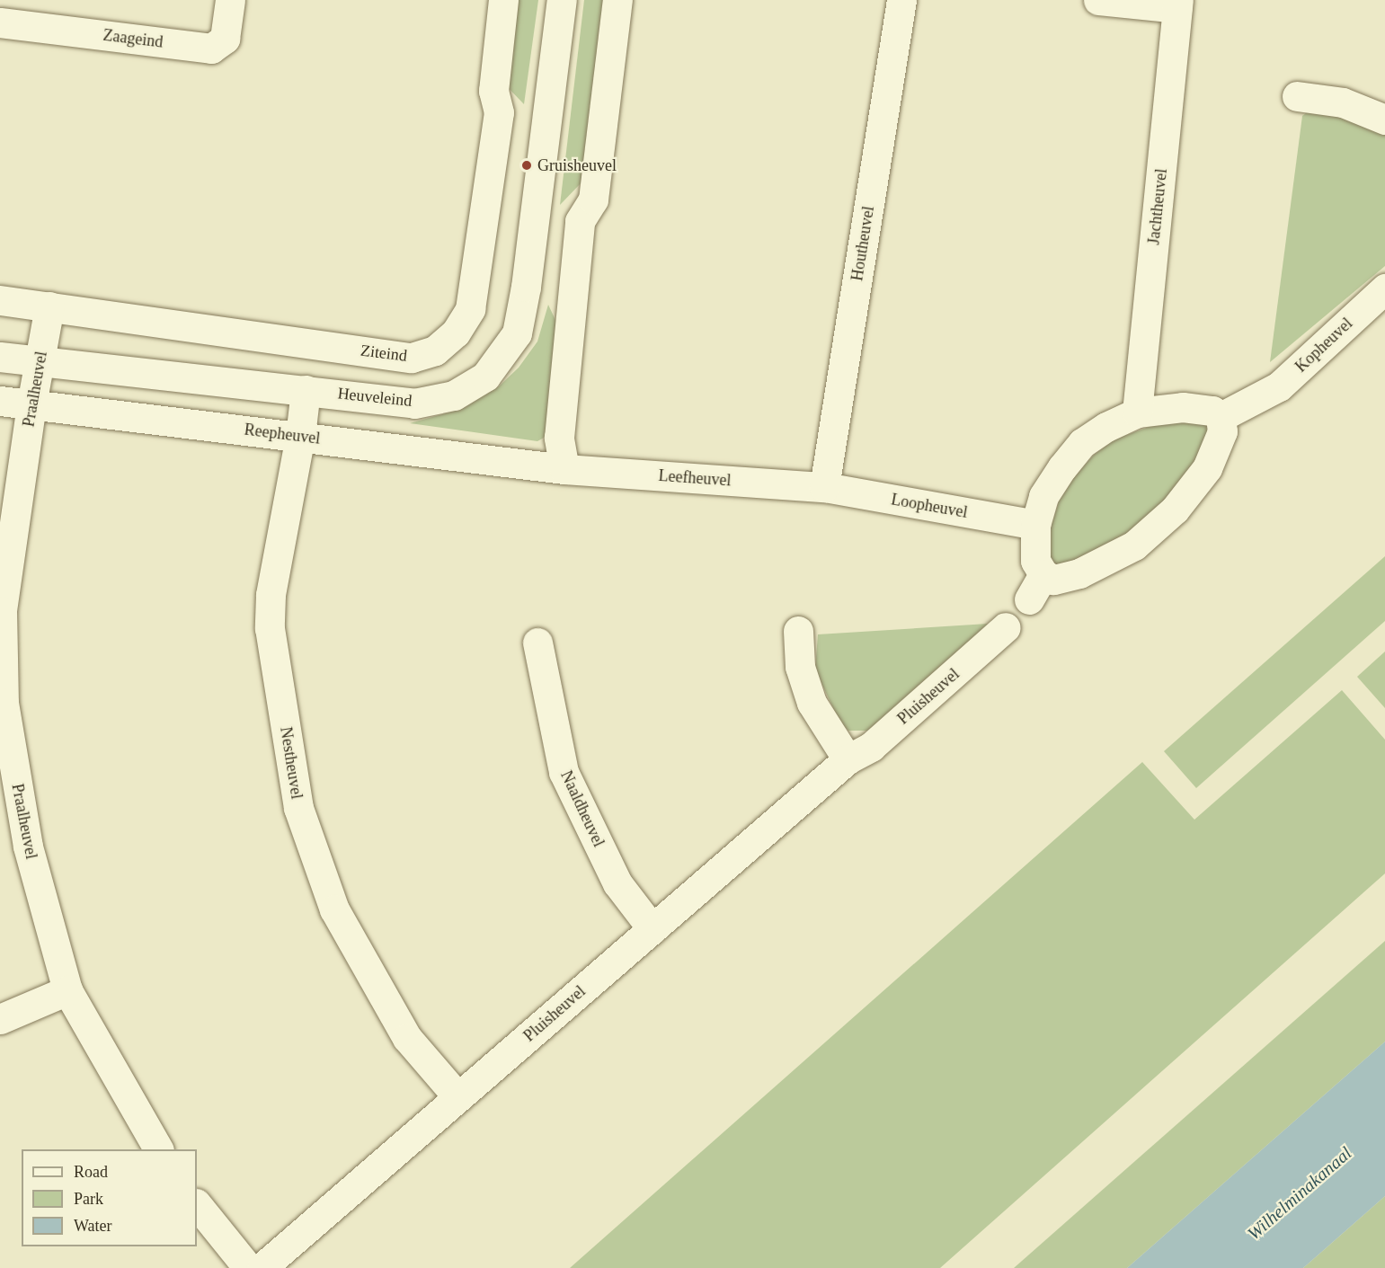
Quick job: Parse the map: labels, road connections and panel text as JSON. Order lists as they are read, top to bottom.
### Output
{
  "streets": {
    "street": [
      "Zaageind",
      "Jachtheuvel",
      "Houtheuvel",
      "Kopheuvel",
      "Ziteind",
      "Praalheuvel",
      "Heuveleind",
      "Reepheuvel",
      "Leefheuvel",
      "Loopheuvel",
      "Pluisheuvel",
      "Nestheuvel",
      "Naaldheuvel"
    ]
  },
  "crossings": [
    ["Houtheuvel", "Leefheuvel"],
    ["Houtheuvel", "Loopheuvel"],
    ["Ziteind", "Praalheuvel"],
    ["Praalheuvel", "Heuveleind"],
    ["Praalheuvel", "Reepheuvel"],
    ["Heuveleind", "Nestheuvel"],
    ["Reepheuvel", "Leefheuvel"],
    ["Reepheuvel", "Nestheuvel"],
    ["Leefheuvel", "Loopheuvel"],
    ["Pluisheuvel", "Nestheuvel"],
    ["Pluisheuvel", "Naaldheuvel"]
  ],
  "water": ["Wilhelminakanaal"],
  "places": ["Gruisheuvel"],
  "legend": ["Road", "Park", "Water"]
}
